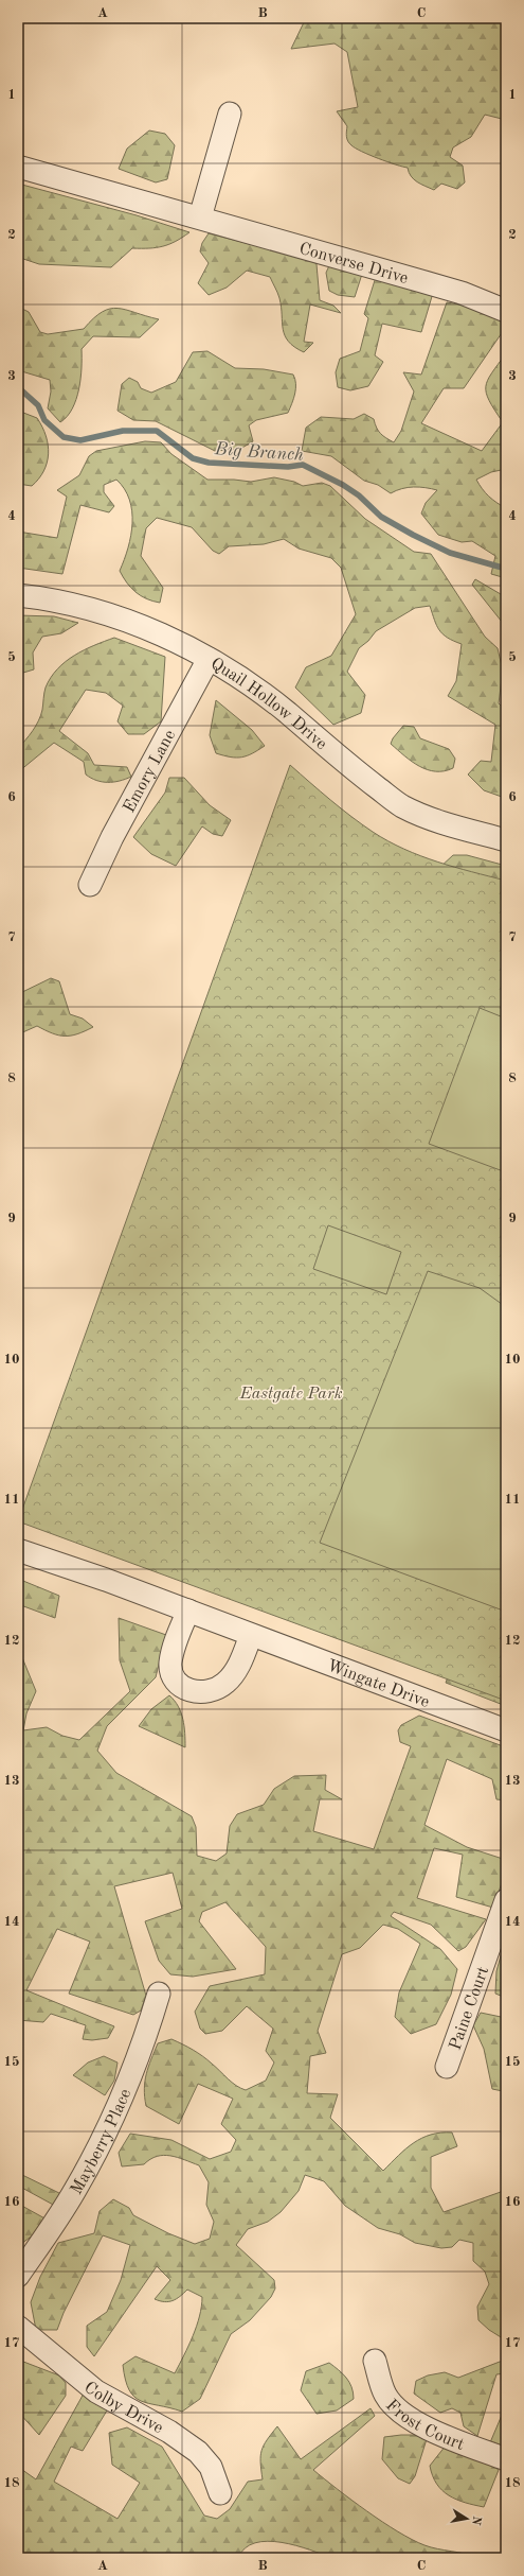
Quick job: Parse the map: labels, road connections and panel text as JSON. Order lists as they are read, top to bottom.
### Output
{
  "streets": {
    "street": [
      "Converse Drive",
      "Quail Hollow Drive",
      "Emory Lane",
      "Wingate Drive",
      "Paine Court",
      "Mayberry Place",
      "Colby Drive",
      "Frost Court"
    ]
  },
  "crossings": [
    ["Quail Hollow Drive", "Emory Lane"]
  ],
  "water": ["Big Branch"],
  "parks": ["Eastgate Park"],
  "north": "right",
  "grid": {
    "columns": ["A", "B", "C"],
    "rows": [
      "1",
      "2",
      "3",
      "4",
      "5",
      "6",
      "7",
      "8",
      "9",
      "10",
      "11",
      "12",
      "13",
      "14",
      "15",
      "16",
      "17",
      "18"
    ]
  }
}
